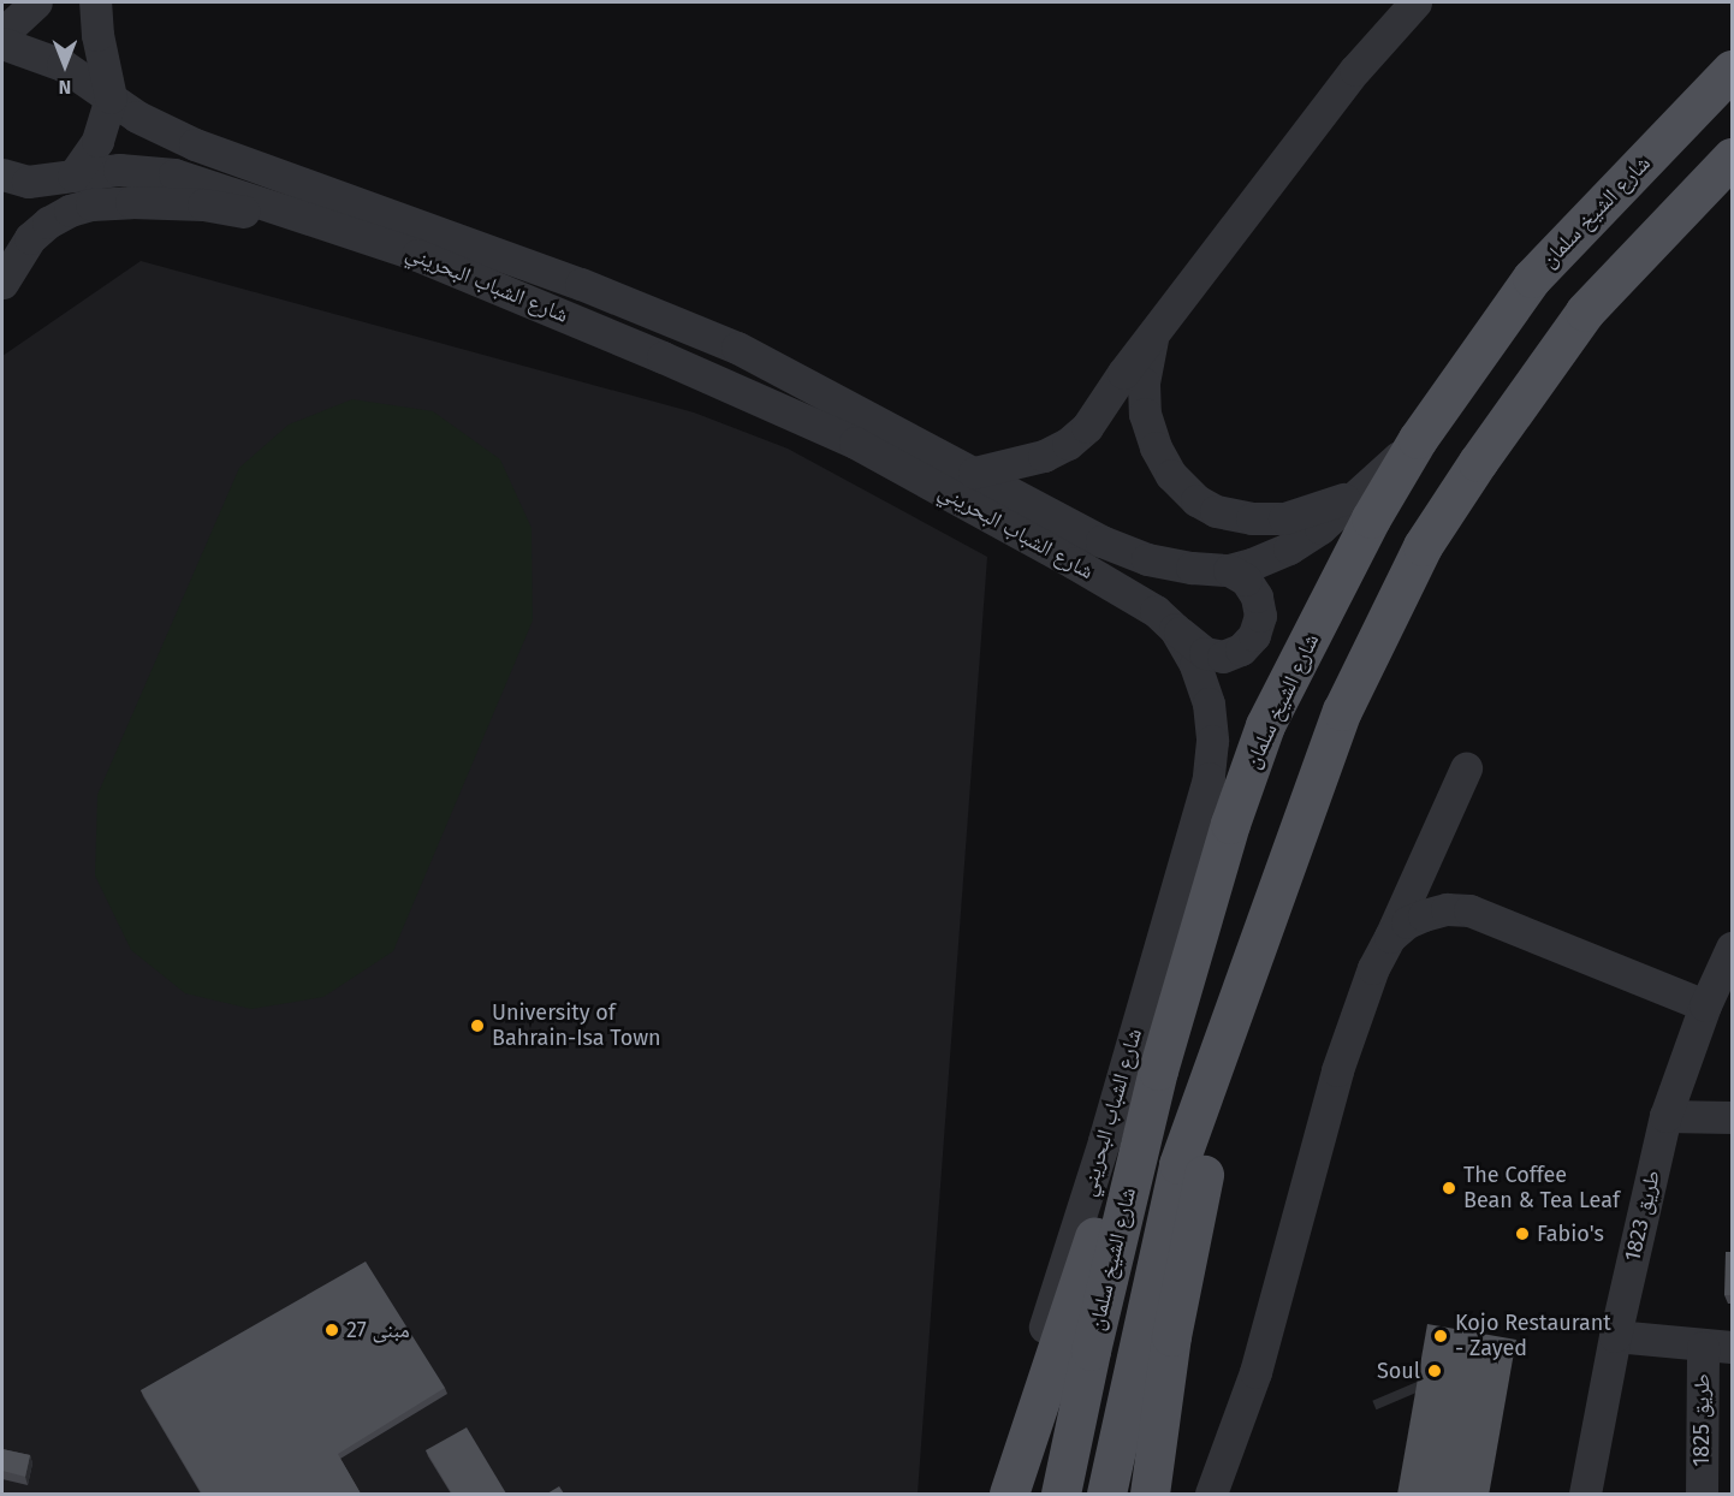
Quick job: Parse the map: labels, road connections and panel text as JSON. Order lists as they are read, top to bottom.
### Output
{
  "streets": {
    "main road": ["شارع الشيخ سلمان"],
    "street": ["شارع الشباب البحريني", "طريق 1823", "طريق 1825"]
  },
  "crossings": [
    ["شارع الشيخ سلمان", "شارع الشباب البحريني"]
  ],
  "places": [
    "University of Bahrain-Isa Town",
    "The Coffee Bean & Tea Leaf",
    "Fabio's",
    "مبنى 27",
    "Kojo Restaurant - Zayed",
    "Soul"
  ],
  "north": "bottom"
}
